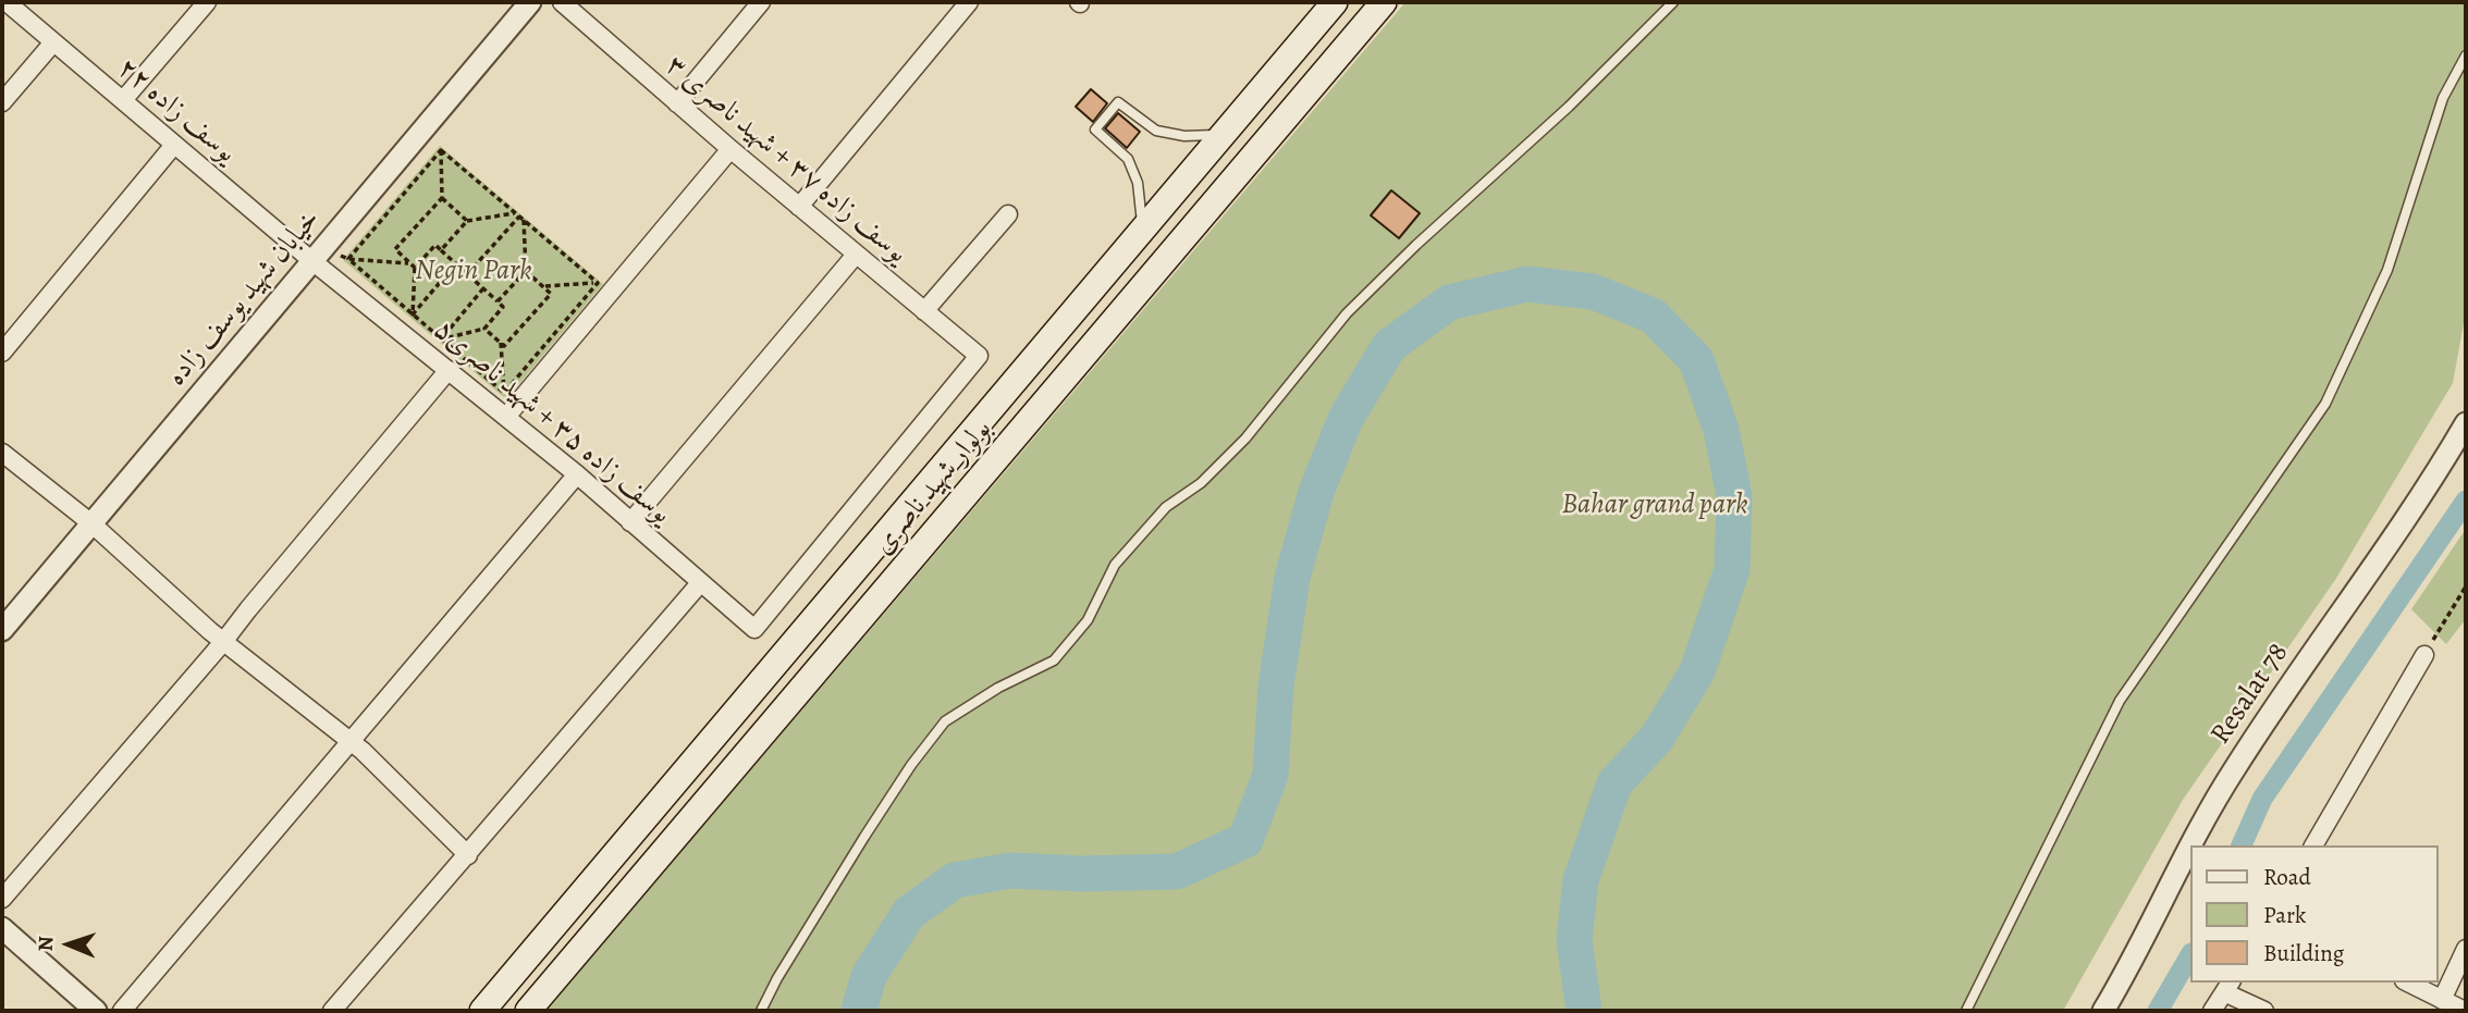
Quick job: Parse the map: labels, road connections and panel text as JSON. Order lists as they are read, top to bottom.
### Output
{
  "streets": {
    "main road": ["بولوار شهید ناصری"],
    "street": [
      "یوسف زاده ۲۲",
      "یوسف زاده ۳۷ + شهید ناصری ۳",
      "خیابان شهید یوسف زاده",
      "یوسف زاده ۳۵ + شهید ناصری۵",
      "Resalat 78"
    ]
  },
  "crossings": [
    ["یوسف زاده ۲۲", "خیابان شهید یوسف زاده"],
    ["یوسف زاده ۲۲", "یوسف زاده ۳۵ + شهید ناصری۵"],
    ["یوسف زاده ۳۷ + شهید ناصری ۳", "یوسف زاده ۳۵ + شهید ناصری۵"],
    ["خیابان شهید یوسف زاده", "یوسف زاده ۳۵ + شهید ناصری۵"]
  ],
  "parks": ["Negin Park", "Bahar grand park"],
  "legend": ["Road", "Park", "Building"],
  "north": "left"
}
